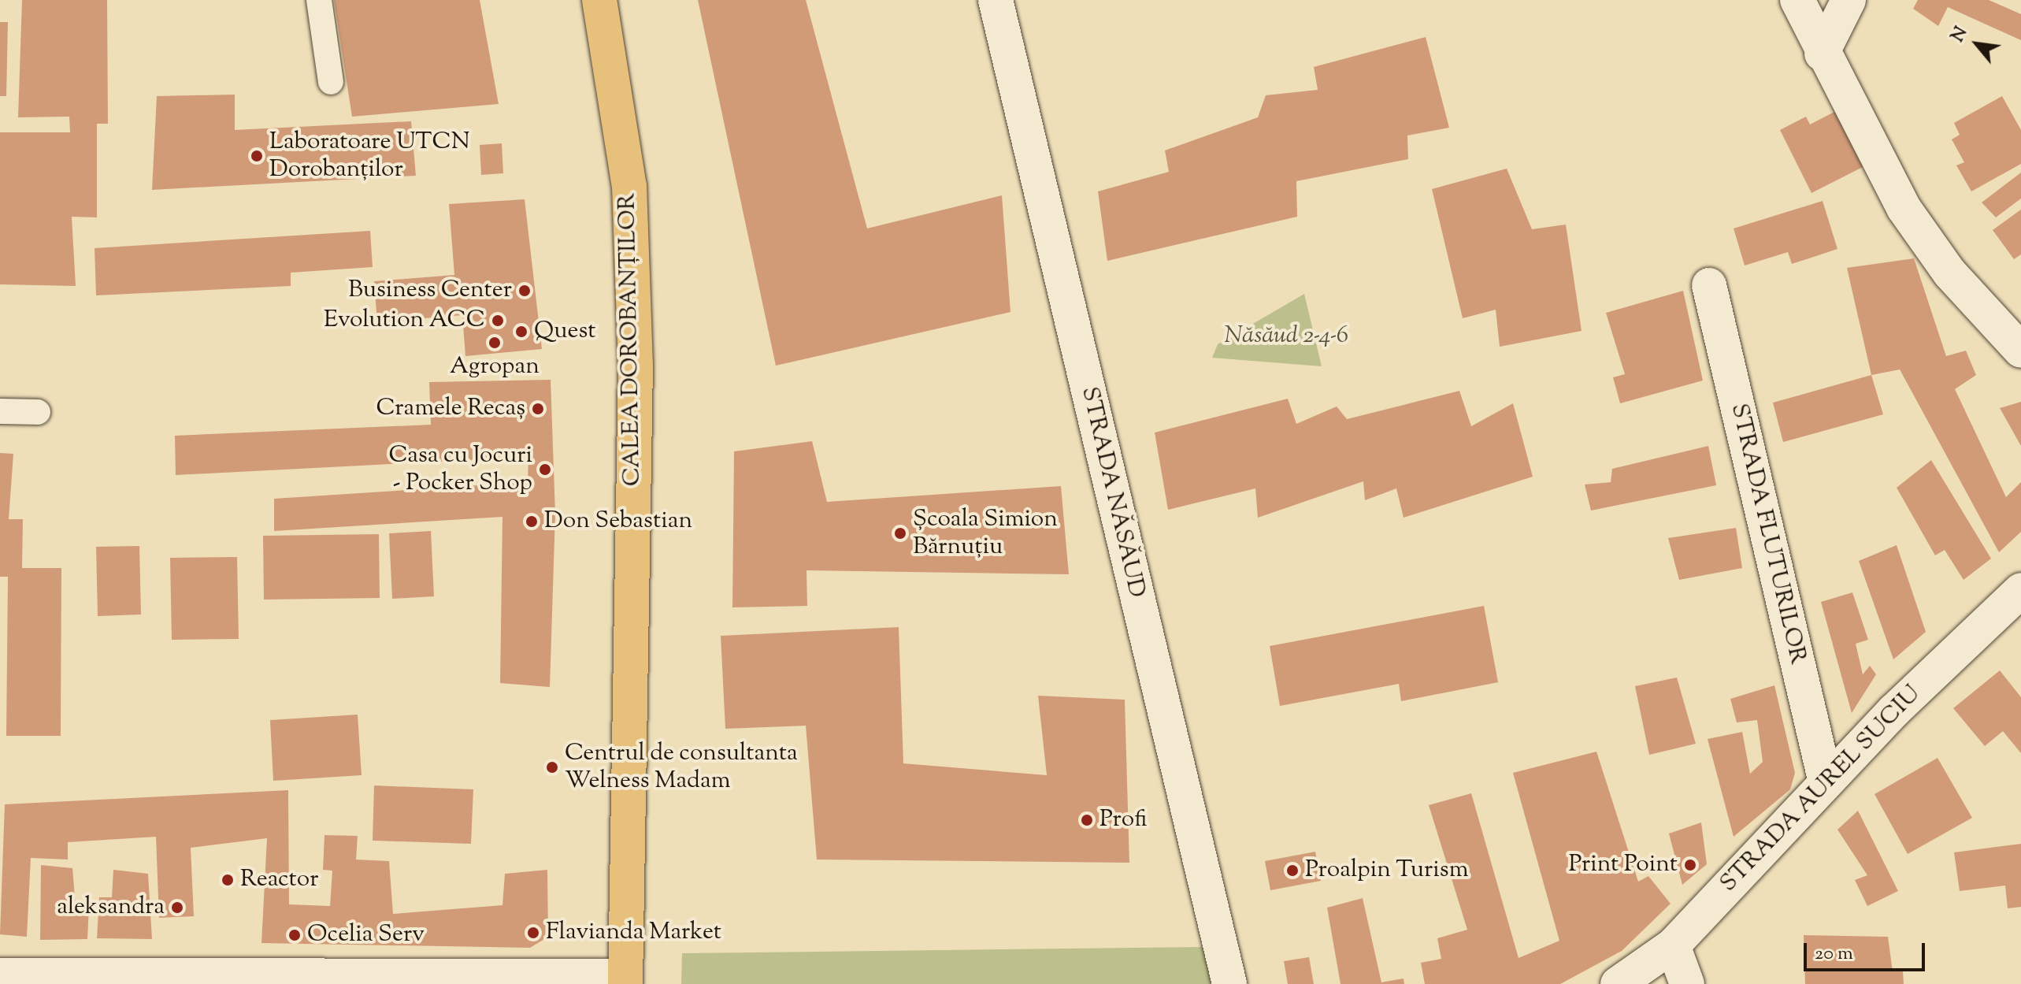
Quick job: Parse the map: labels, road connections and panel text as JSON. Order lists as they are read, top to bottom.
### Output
{
  "streets": {
    "main road": ["CALEA DOROBANȚILOR"],
    "street": ["STRADA NĂSĂUD", "STRADA FLUTURILOR", "STRADA AUREL SUCIU"]
  },
  "crossings": [
    ["STRADA FLUTURILOR", "STRADA AUREL SUCIU"]
  ],
  "parks": ["Năsăud 2-4-6"],
  "places": [
    "Laboratoare UTCN Dorobanților",
    "Business Center",
    "Evolution ACC",
    "Quest",
    "Agropan",
    "Cramele Recaș",
    "Casa cu Jocuri - Pocker Shop",
    "Don Sebastian",
    "Școala Simion Bărnuțiu",
    "Centrul de consultanta Welness Madam",
    "Profi",
    "Print Point",
    "Proalpin Turism",
    "Reactor",
    "aleksandra",
    "Flavianda Market",
    "Ocelia Serv"
  ],
  "scale_bar": "20 m",
  "north": "top left"
}
